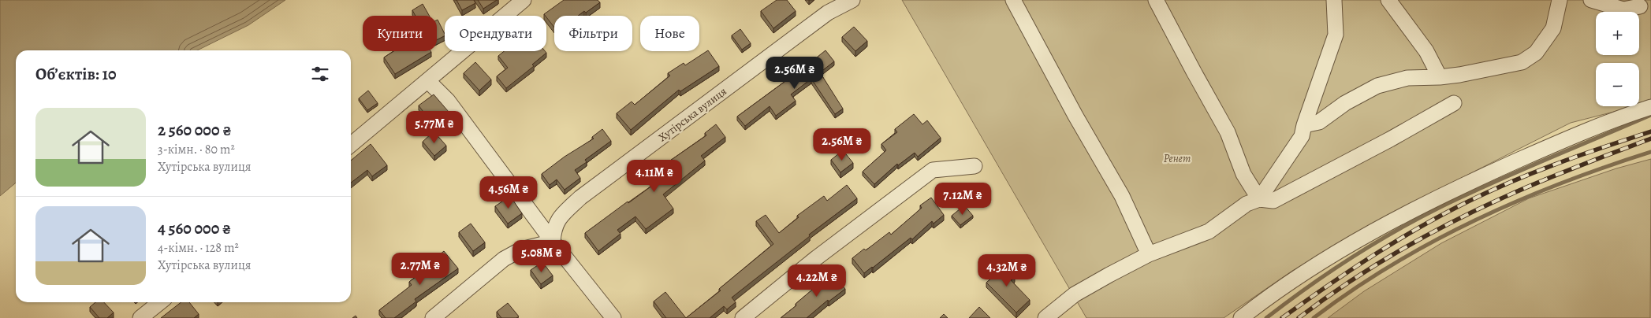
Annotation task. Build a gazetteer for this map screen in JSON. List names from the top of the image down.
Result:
{
  "streets": {
    "street": ["Хутірська вулиця"]
  },
  "parks": ["Ренет"],
  "page": {
    "map_buttons": ["+", "−"],
    "chip": [
      "Купити",
      "Орендувати",
      "Фільтри",
      "Нове"
    ],
    "heading": "Об’єктів: 10",
    "price": [
      "2.56M ₴",
      "5.77M ₴",
      "2.56M ₴",
      "4.11M ₴",
      "4.56M ₴",
      "7.12M ₴",
      "5.08M ₴",
      "2.77M ₴",
      "4.32M ₴",
      "4.22M ₴"
    ],
    "list": [
      {
        "name": "2 560 000 ₴",
        "note": "3-кімн. · 80 m² · Хутірська вулиця"
      },
      {
        "name": "4 560 000 ₴",
        "note": "4-кімн. · 128 m² · Хутірська вулиця"
      }
    ]
  }
}
